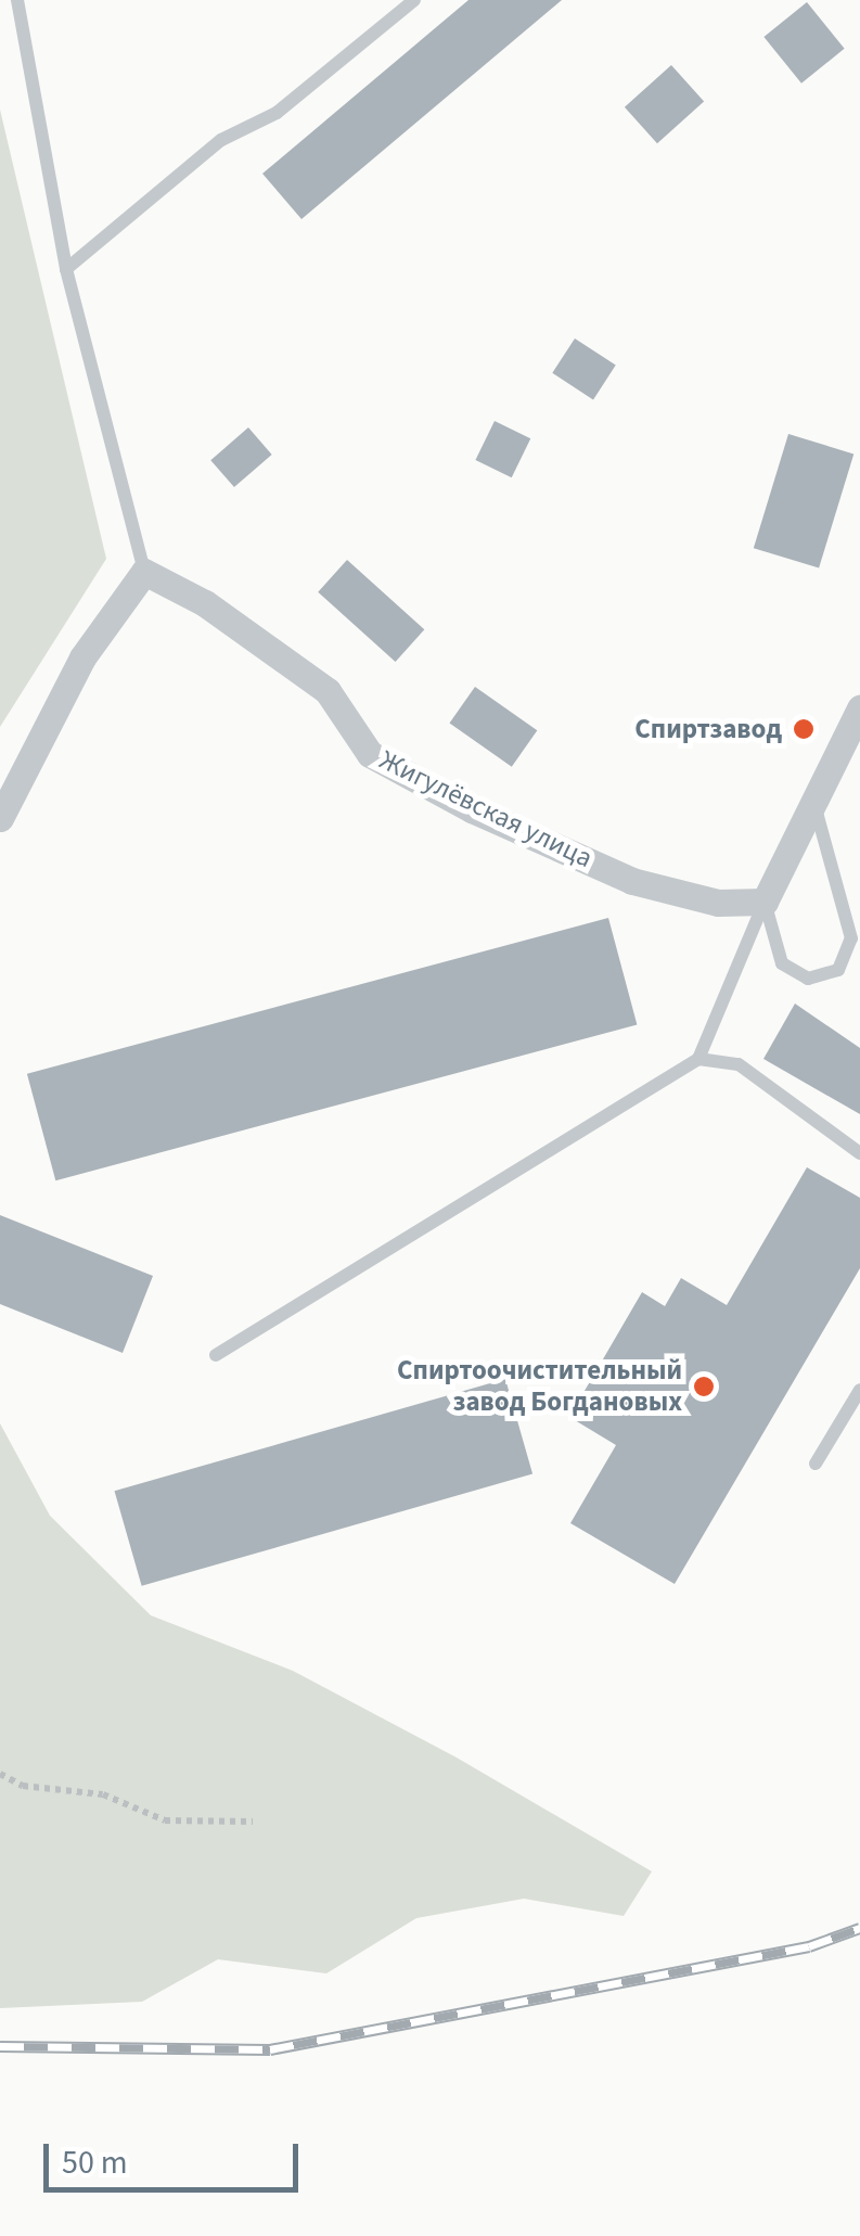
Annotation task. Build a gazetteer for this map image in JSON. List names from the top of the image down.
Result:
{
  "streets": {
    "street": ["Жигулёвская улица"]
  },
  "places": ["Спиртзавод", "Спиртоочистительный завод Богдановых"],
  "scale_bar": "50 m"
}
